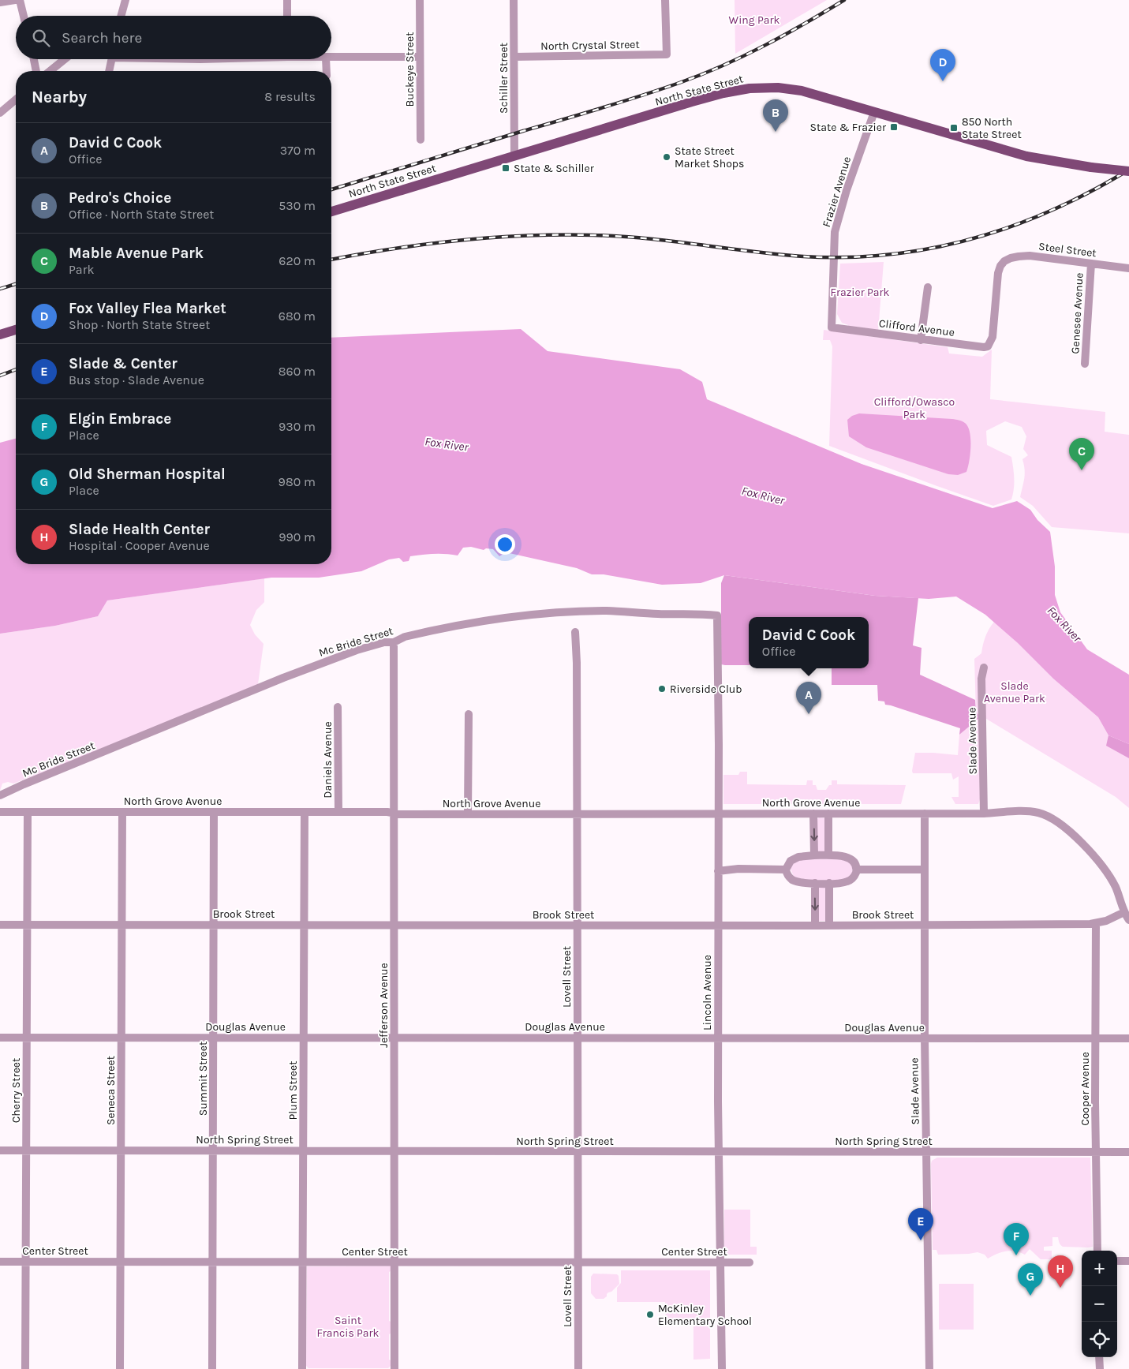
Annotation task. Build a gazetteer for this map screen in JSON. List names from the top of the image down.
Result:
{
  "streets": {
    "main road": ["North State Street"],
    "street": [
      "North Crystal Street",
      "Buckeye Street",
      "Schiller Street",
      "Frazier Avenue",
      "Steel Street",
      "Genesee Avenue",
      "Clifford Avenue",
      "Mc Bride Street",
      "Slade Avenue",
      "Daniels Avenue",
      "North Grove Avenue",
      "Brook Street",
      "Lovell Street",
      "Lincoln Avenue",
      "Jefferson Avenue",
      "Douglas Avenue",
      "Summit Street",
      "Cooper Avenue",
      "Cherry Street",
      "Seneca Street",
      "Plum Street",
      "North Spring Street",
      "Center Street"
    ]
  },
  "crossings": [
    ["North Crystal Street", "Schiller Street"],
    ["Schiller Street", "North State Street"],
    ["North State Street", "Frazier Avenue"],
    ["Frazier Avenue", "Clifford Avenue"],
    ["Steel Street", "Genesee Avenue"],
    ["Steel Street", "Clifford Avenue"],
    ["Mc Bride Street", "Lincoln Avenue"],
    ["Mc Bride Street", "Jefferson Avenue"],
    ["Slade Avenue", "North Grove Avenue"],
    ["Slade Avenue", "Brook Street"],
    ["Slade Avenue", "Douglas Avenue"],
    ["Slade Avenue", "North Spring Street"],
    ["Daniels Avenue", "North Grove Avenue"],
    ["North Grove Avenue", "Brook Street"],
    ["North Grove Avenue", "Lovell Street"],
    ["North Grove Avenue", "Lincoln Avenue"],
    ["North Grove Avenue", "Jefferson Avenue"],
    ["North Grove Avenue", "Summit Street"],
    ["North Grove Avenue", "Cherry Street"],
    ["North Grove Avenue", "Seneca Street"],
    ["North Grove Avenue", "Plum Street"],
    ["Brook Street", "Lovell Street"],
    ["Brook Street", "Lincoln Avenue"],
    ["Brook Street", "Jefferson Avenue"],
    ["Brook Street", "Summit Street"],
    ["Brook Street", "Cooper Avenue"],
    ["Brook Street", "Cherry Street"],
    ["Brook Street", "Seneca Street"],
    ["Brook Street", "Plum Street"],
    ["Lovell Street", "Douglas Avenue"],
    ["Lovell Street", "North Spring Street"],
    ["Lovell Street", "Center Street"],
    ["Lincoln Avenue", "Douglas Avenue"],
    ["Lincoln Avenue", "North Spring Street"],
    ["Lincoln Avenue", "Center Street"],
    ["Jefferson Avenue", "Douglas Avenue"],
    ["Jefferson Avenue", "North Spring Street"],
    ["Jefferson Avenue", "Center Street"],
    ["Douglas Avenue", "Summit Street"],
    ["Douglas Avenue", "Cooper Avenue"],
    ["Douglas Avenue", "Cherry Street"],
    ["Douglas Avenue", "Seneca Street"],
    ["Douglas Avenue", "Plum Street"],
    ["Summit Street", "North Spring Street"],
    ["Summit Street", "Center Street"],
    ["Cooper Avenue", "North Spring Street"],
    ["Cherry Street", "North Spring Street"],
    ["Cherry Street", "Center Street"],
    ["Seneca Street", "North Spring Street"],
    ["Seneca Street", "Center Street"],
    ["Plum Street", "North Spring Street"],
    ["Plum Street", "Center Street"]
  ],
  "water": ["Fox River"],
  "parks": [
    "Wing Park",
    "Frazier Park",
    "Clifford/Owasco Park",
    "Slade Avenue Park",
    "Saint Francis Park"
  ],
  "places": {
    "transit": ["State & Frazier", "850 North State Street", "State & Schiller"],
    "other": ["State Street Market Shops", "Riverside Club", "McKinley Elementary School"]
  },
  "page": {
    "search": "Search here",
    "pins": [
      "D",
      "B",
      "C",
      "A",
      "E",
      "F",
      "H",
      "G"
    ],
    "heading": ["Nearby", "8 results"],
    "list": [
      {
        "mark": "A",
        "name": "David C Cook",
        "note": "Office",
        "value": "370 m"
      },
      {
        "mark": "B",
        "name": "Pedro's Choice",
        "note": "Office · North State Street",
        "value": "530 m"
      },
      {
        "mark": "C",
        "name": "Mable Avenue Park",
        "note": "Park",
        "value": "620 m"
      },
      {
        "mark": "D",
        "name": "Fox Valley Flea Market",
        "note": "Shop · North State Street",
        "value": "680 m"
      },
      {
        "mark": "E",
        "name": "Slade & Center",
        "note": "Bus stop · Slade Avenue",
        "value": "860 m"
      },
      {
        "mark": "F",
        "name": "Elgin Embrace",
        "note": "Place",
        "value": "930 m"
      },
      {
        "mark": "G",
        "name": "Old Sherman Hospital",
        "note": "Place",
        "value": "980 m"
      },
      {
        "mark": "H",
        "name": "Slade Health Center",
        "note": "Hospital · Cooper Avenue",
        "value": "990 m"
      }
    ],
    "popup": ["David C Cook", "Office"],
    "map_buttons": ["+", "−"]
  }
}
